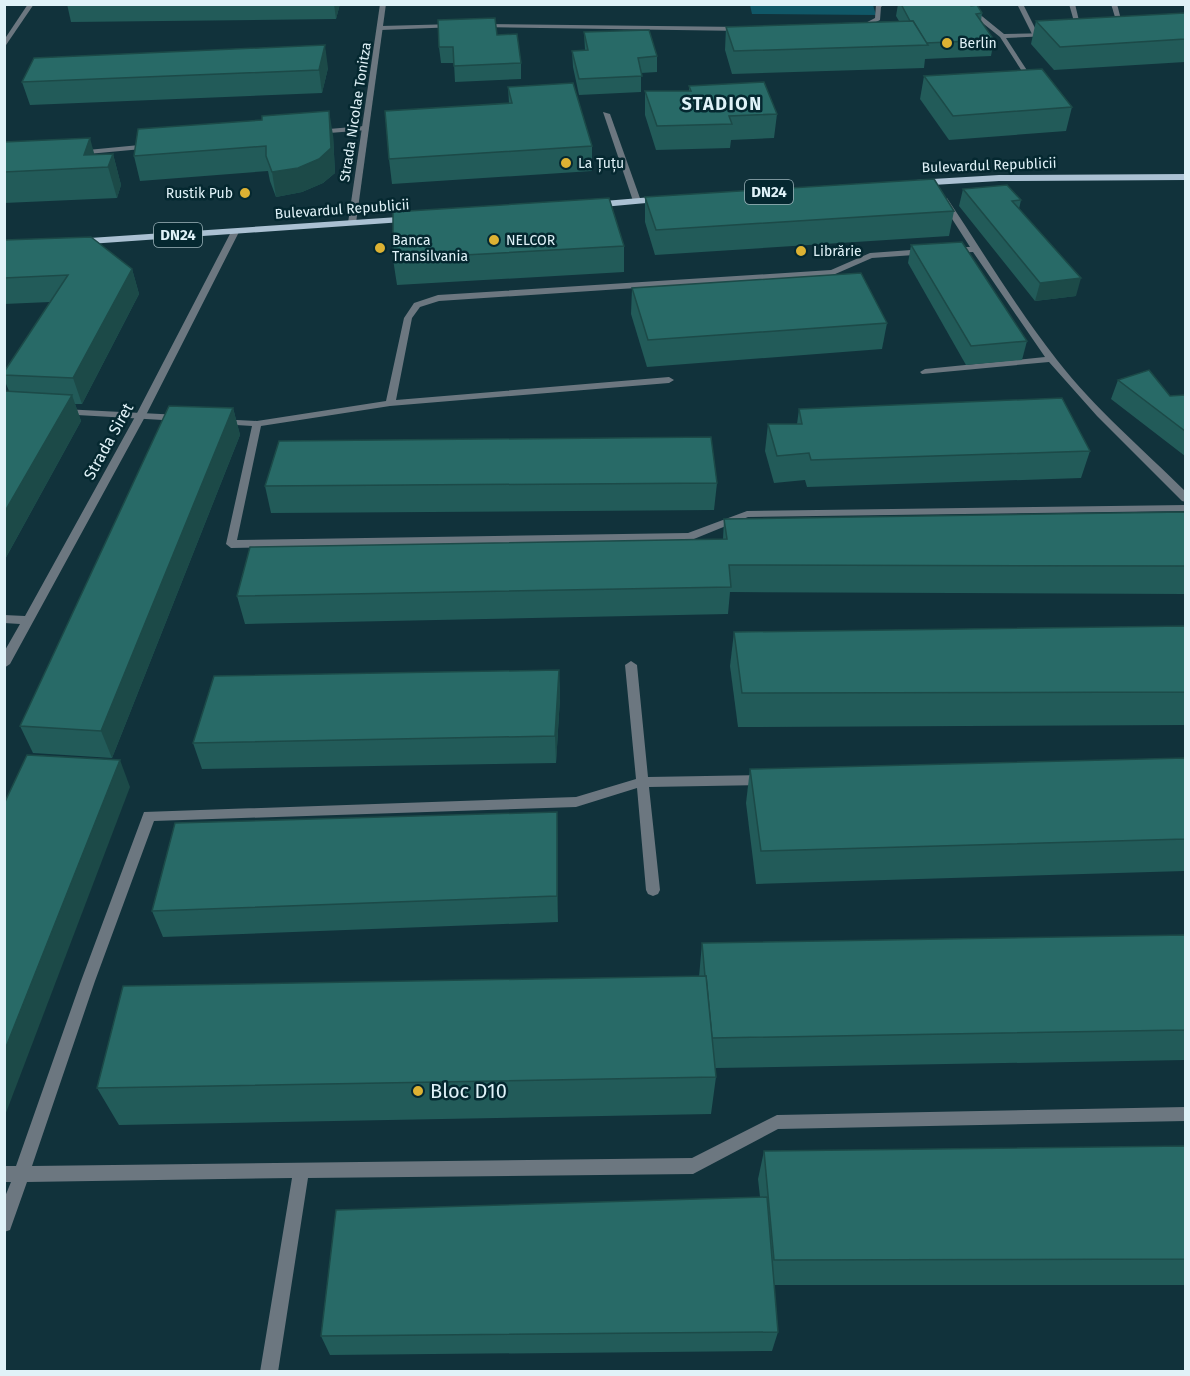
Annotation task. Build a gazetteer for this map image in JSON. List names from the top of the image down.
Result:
{
  "streets": {
    "main road": ["Bulevardul Republicii", "DN24"],
    "street": ["Strada Nicolae Tonitza", "Strada Siret"]
  },
  "crossings": [
    ["Strada Nicolae Tonitza", "Bulevardul Republicii"],
    ["Bulevardul Republicii", "Strada Siret"]
  ],
  "districts": ["STADION"],
  "places": [
    "Berlin",
    "La Țuțu",
    "Rustik Pub",
    "NELCOR",
    "Banca Transilvania",
    "Librărie",
    "Bloc D10"
  ]
}
